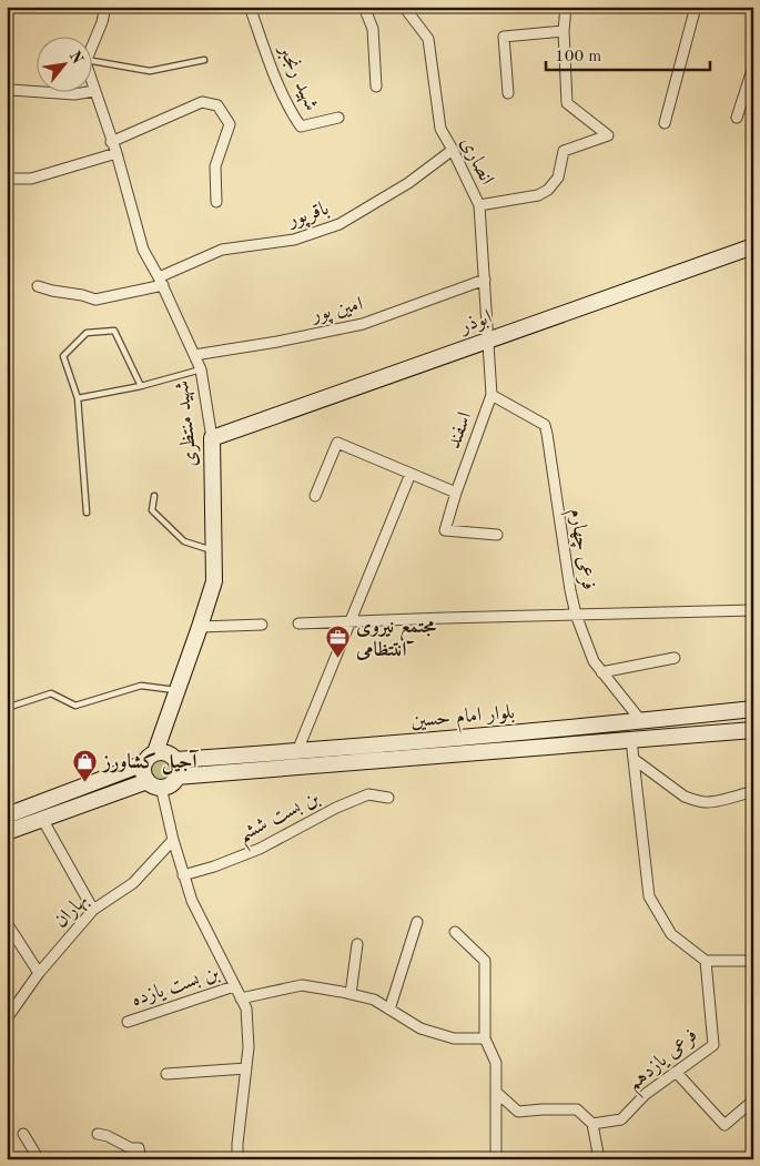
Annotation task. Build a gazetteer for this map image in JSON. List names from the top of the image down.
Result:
{
  "streets": {
    "street": [
      "شهید رنجبر",
      "انصاری",
      "باقرپور",
      "امین پور",
      "ابوذر",
      "شهید منتظری",
      "اسفند",
      "فرعی چهارم",
      "بلوار امام حسین",
      "بن بست ششم",
      "بهاران",
      "بن بست یازده",
      "فرعی یازدهم"
    ]
  },
  "crossings": [
    ["انصاری", "باقرپور"],
    ["انصاری", "امین پور"],
    ["انصاری", "ابوذر"],
    ["انصاری", "اسفند"],
    ["باقرپور", "شهید منتظری"],
    ["امین پور", "شهید منتظری"],
    ["ابوذر", "شهید منتظری"],
    ["ابوذر", "اسفند"],
    ["شهید منتظری", "بلوار امام حسین"],
    ["اسفند", "فرعی چهارم"],
    ["فرعی چهارم", "بلوار امام حسین"]
  ],
  "places": {
    "office": ["مجتمع نیروی انتتظامی"],
    "shop": ["آجیل کشاورز"]
  },
  "scale_bar": "100 m",
  "north": "top right"
}
